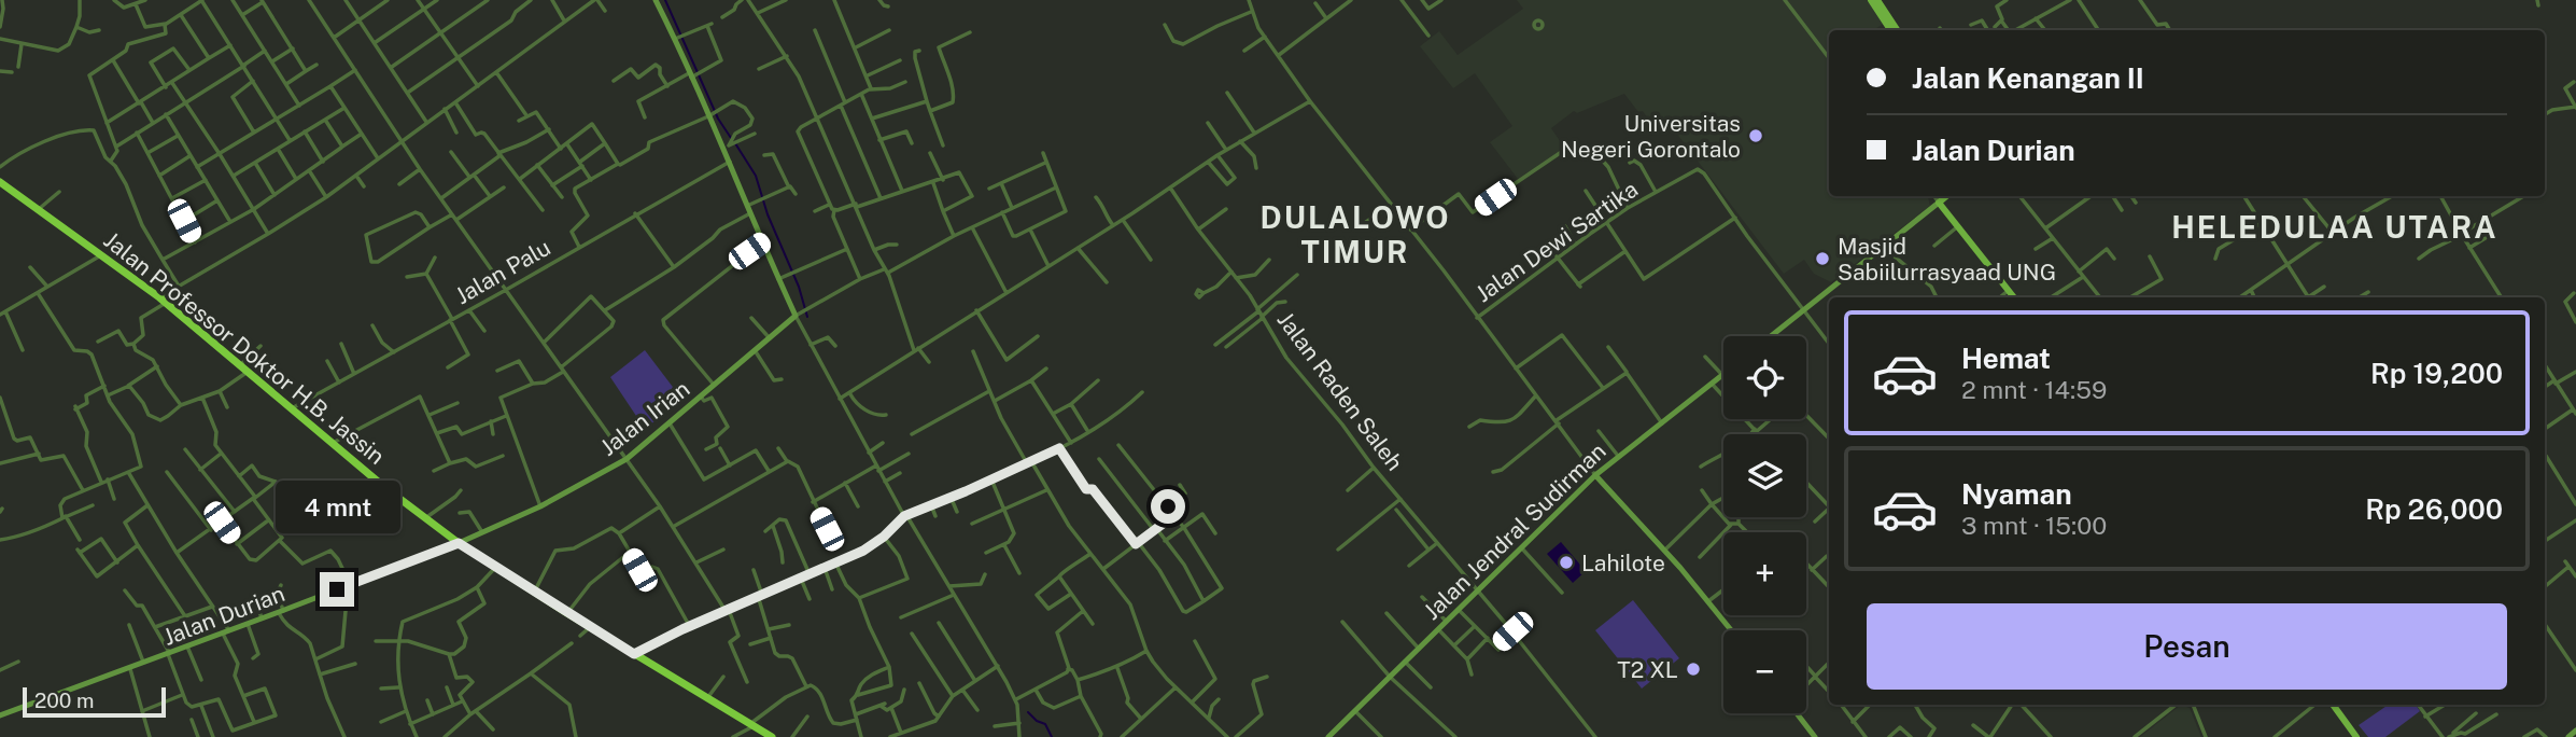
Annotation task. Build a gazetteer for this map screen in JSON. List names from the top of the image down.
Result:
{
  "streets": {
    "highway": ["Jalan Professor Doktor H.B. Jassin"],
    "street": [
      "Jalan Dewi Sartika",
      "Jalan Palu",
      "Jalan Raden Saleh",
      "Jalan Irian",
      "Jalan Jendral Sudirman",
      "Jalan Durian"
    ]
  },
  "crossings": [
    ["Jalan Palu", "Jalan Professor Doktor H.B. Jassin"],
    ["Jalan Professor Doktor H.B. Jassin", "Jalan Irian"],
    ["Jalan Professor Doktor H.B. Jassin", "Jalan Durian"],
    ["Jalan Raden Saleh", "Jalan Jendral Sudirman"],
    ["Jalan Irian", "Jalan Durian"]
  ],
  "districts": ["DULALOWO TIMUR", "HELEDULAA UTARA"],
  "places": [
    "Universitas Negeri Gorontalo",
    "Masjid Sabiilurrasyaad UNG",
    "Lahilote",
    "T2 XL"
  ],
  "scale_bar": "200 m",
  "page": {
    "banner": ["Jalan Kenangan II", "Jalan Durian"],
    "list": [
      {
        "name": "Hemat",
        "note": "2 mnt · 14:59",
        "value": "Rp 19,200"
      },
      {
        "name": "Nyaman",
        "note": "3 mnt · 15:00",
        "value": "Rp 26,000"
      }
    ],
    "map_buttons": ["+", "−"],
    "bubble": "4 mnt",
    "buttons": "Pesan",
    "scale": "200 m"
  }
}
